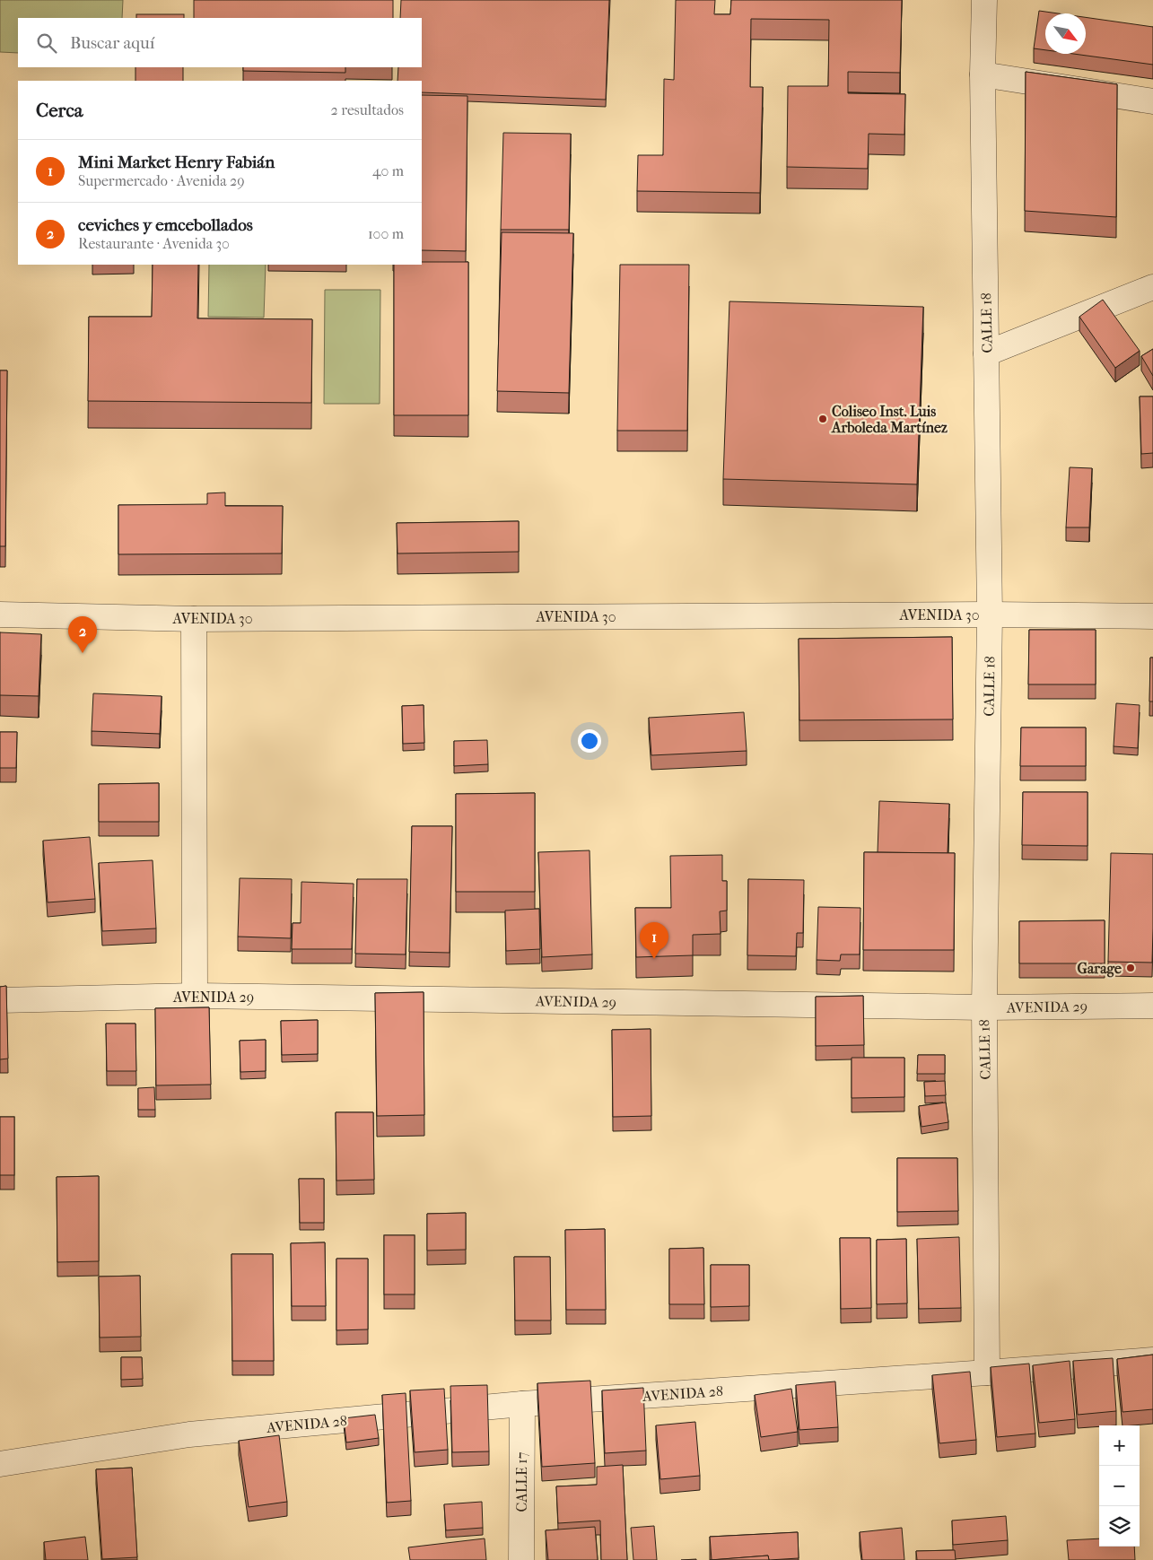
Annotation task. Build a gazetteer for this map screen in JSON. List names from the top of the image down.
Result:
{
  "streets": {
    "street": [
      "CALLE 18",
      "AVENIDA 30",
      "AVENIDA 29",
      "AVENIDA 28",
      "CALLE 17"
    ]
  },
  "crossings": [
    ["CALLE 18", "AVENIDA 30"],
    ["CALLE 18", "AVENIDA 29"],
    ["CALLE 18", "AVENIDA 28"],
    ["AVENIDA 28", "CALLE 17"]
  ],
  "places": ["Coliseo Inst. Luis Arboleda Martínez", "Garage"],
  "north": "bottom right",
  "page": {
    "search": "Buscar aquí",
    "heading": ["Cerca", "2 resultados"],
    "list": [
      {
        "mark": "1",
        "name": "Mini Market Henry Fabián",
        "note": "Supermercado · Avenida 29",
        "value": "40 m"
      },
      {
        "mark": "2",
        "name": "ceviches y emcebollados",
        "note": "Restaurante · Avenida 30",
        "value": "100 m"
      }
    ],
    "pins": ["2", "1"],
    "map_buttons": ["+", "−"]
  }
}
